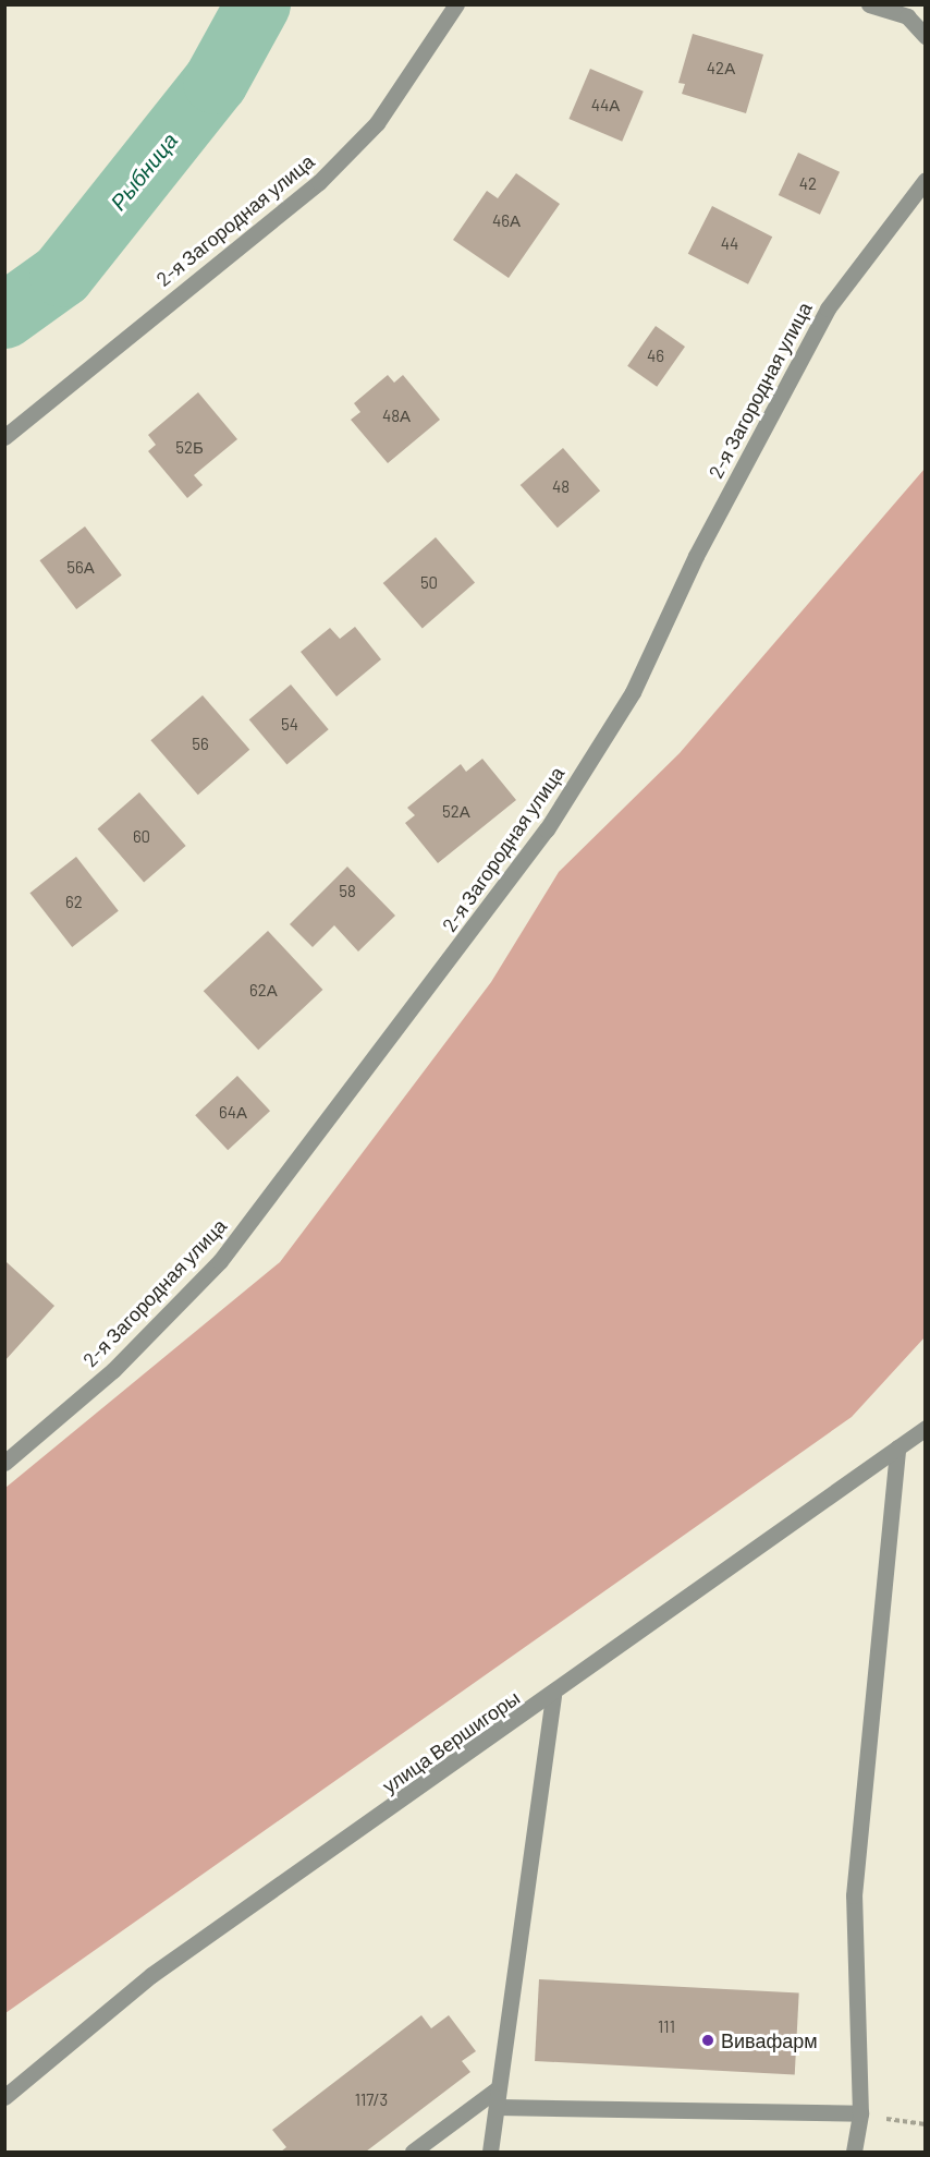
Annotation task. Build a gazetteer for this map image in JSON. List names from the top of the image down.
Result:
{
  "streets": {
    "street": ["2-я Загородная улица", "улица Вершигоры"]
  },
  "water": ["Рыбница"],
  "places": ["Вивафарм"],
  "house_numbers": [
    "42А",
    "44А",
    "42",
    "46А",
    "44",
    "46",
    "48А",
    "52Б",
    "48",
    "56А",
    "50",
    "54",
    "56",
    "52А",
    "60",
    "58",
    "62",
    "62А",
    "64А",
    "111",
    "117/3"
  ]
}
